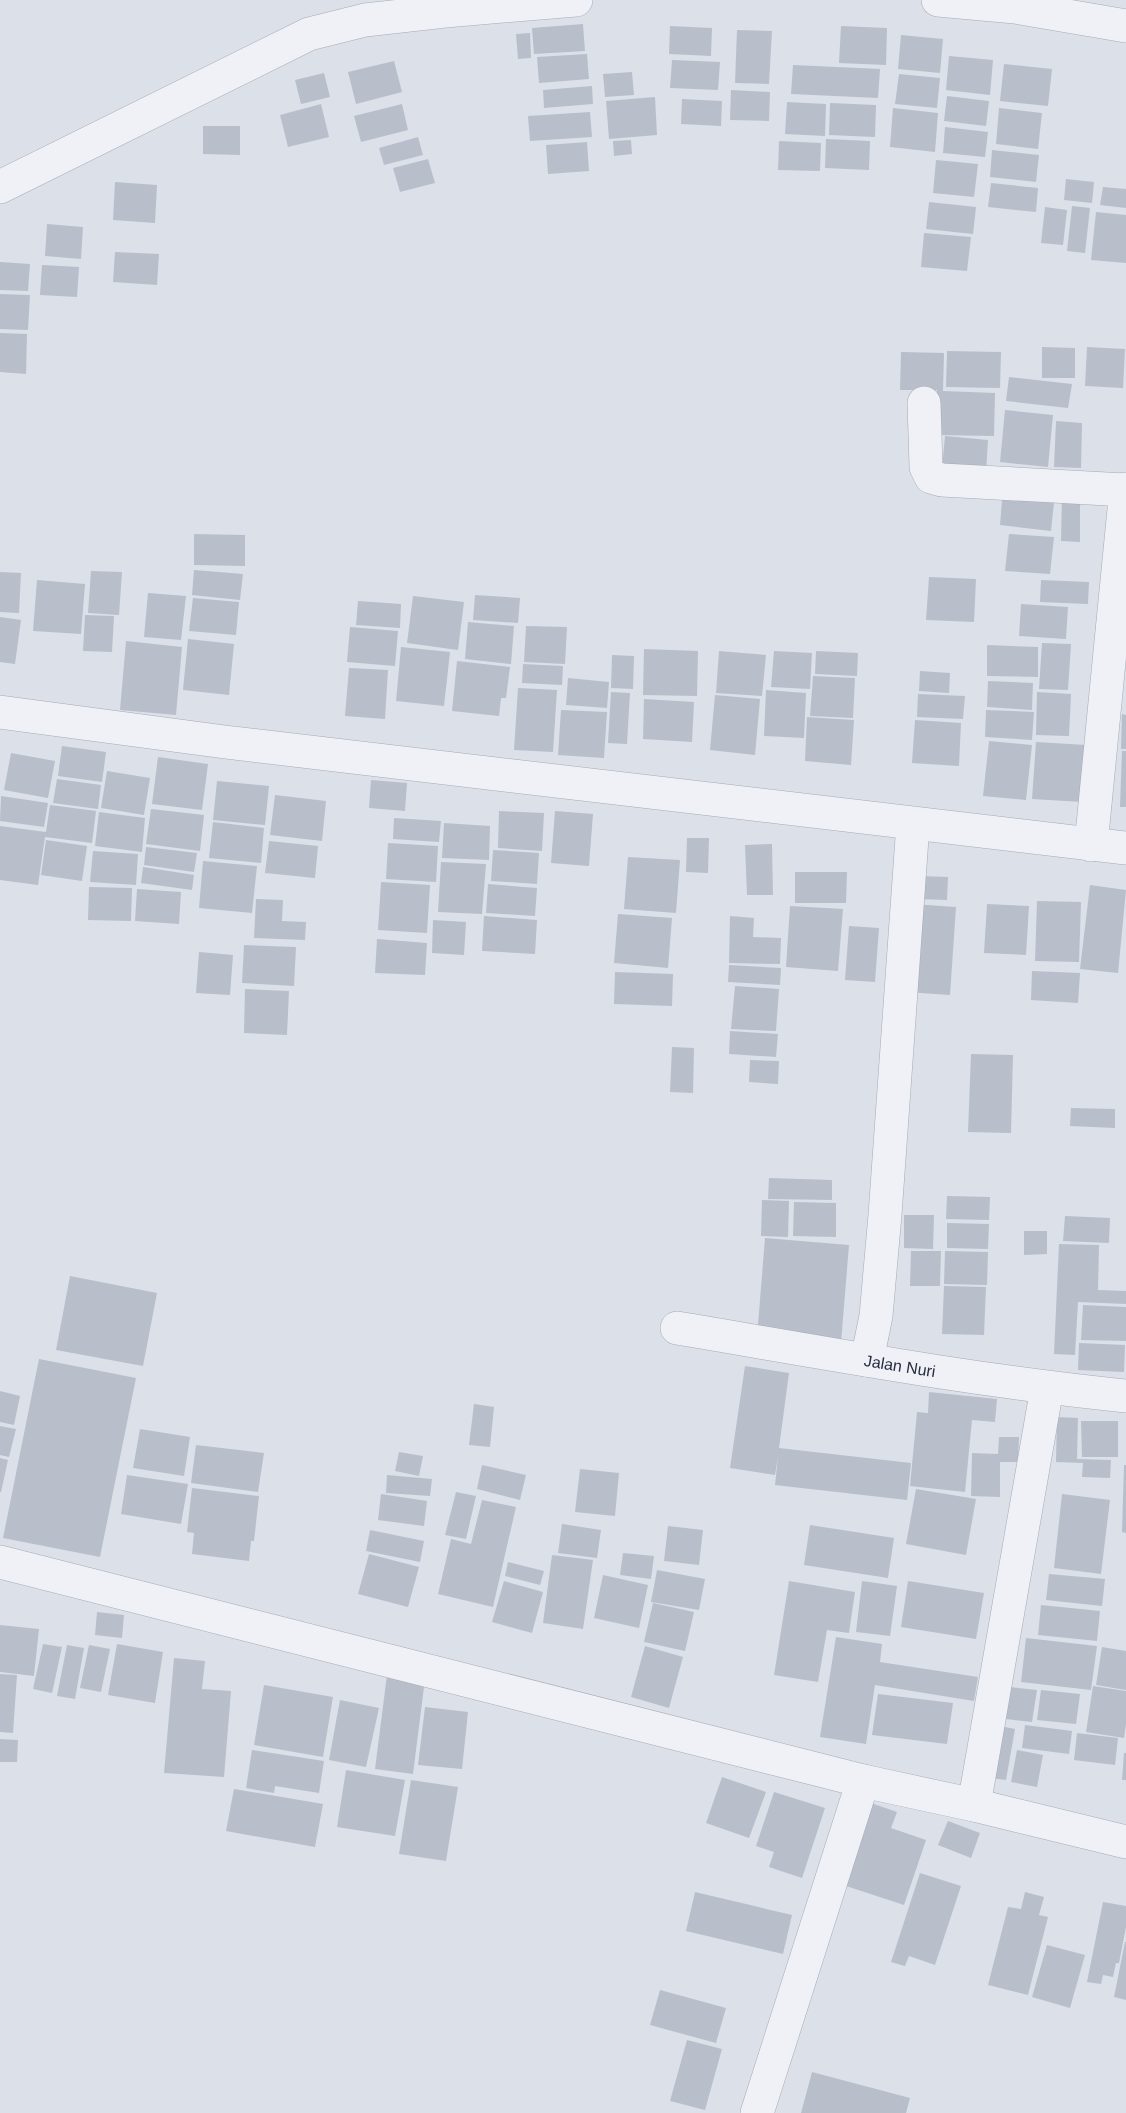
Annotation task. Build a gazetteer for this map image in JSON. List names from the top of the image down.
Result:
{
  "streets": {
    "street": ["Jalan Nuri"]
  }
}
